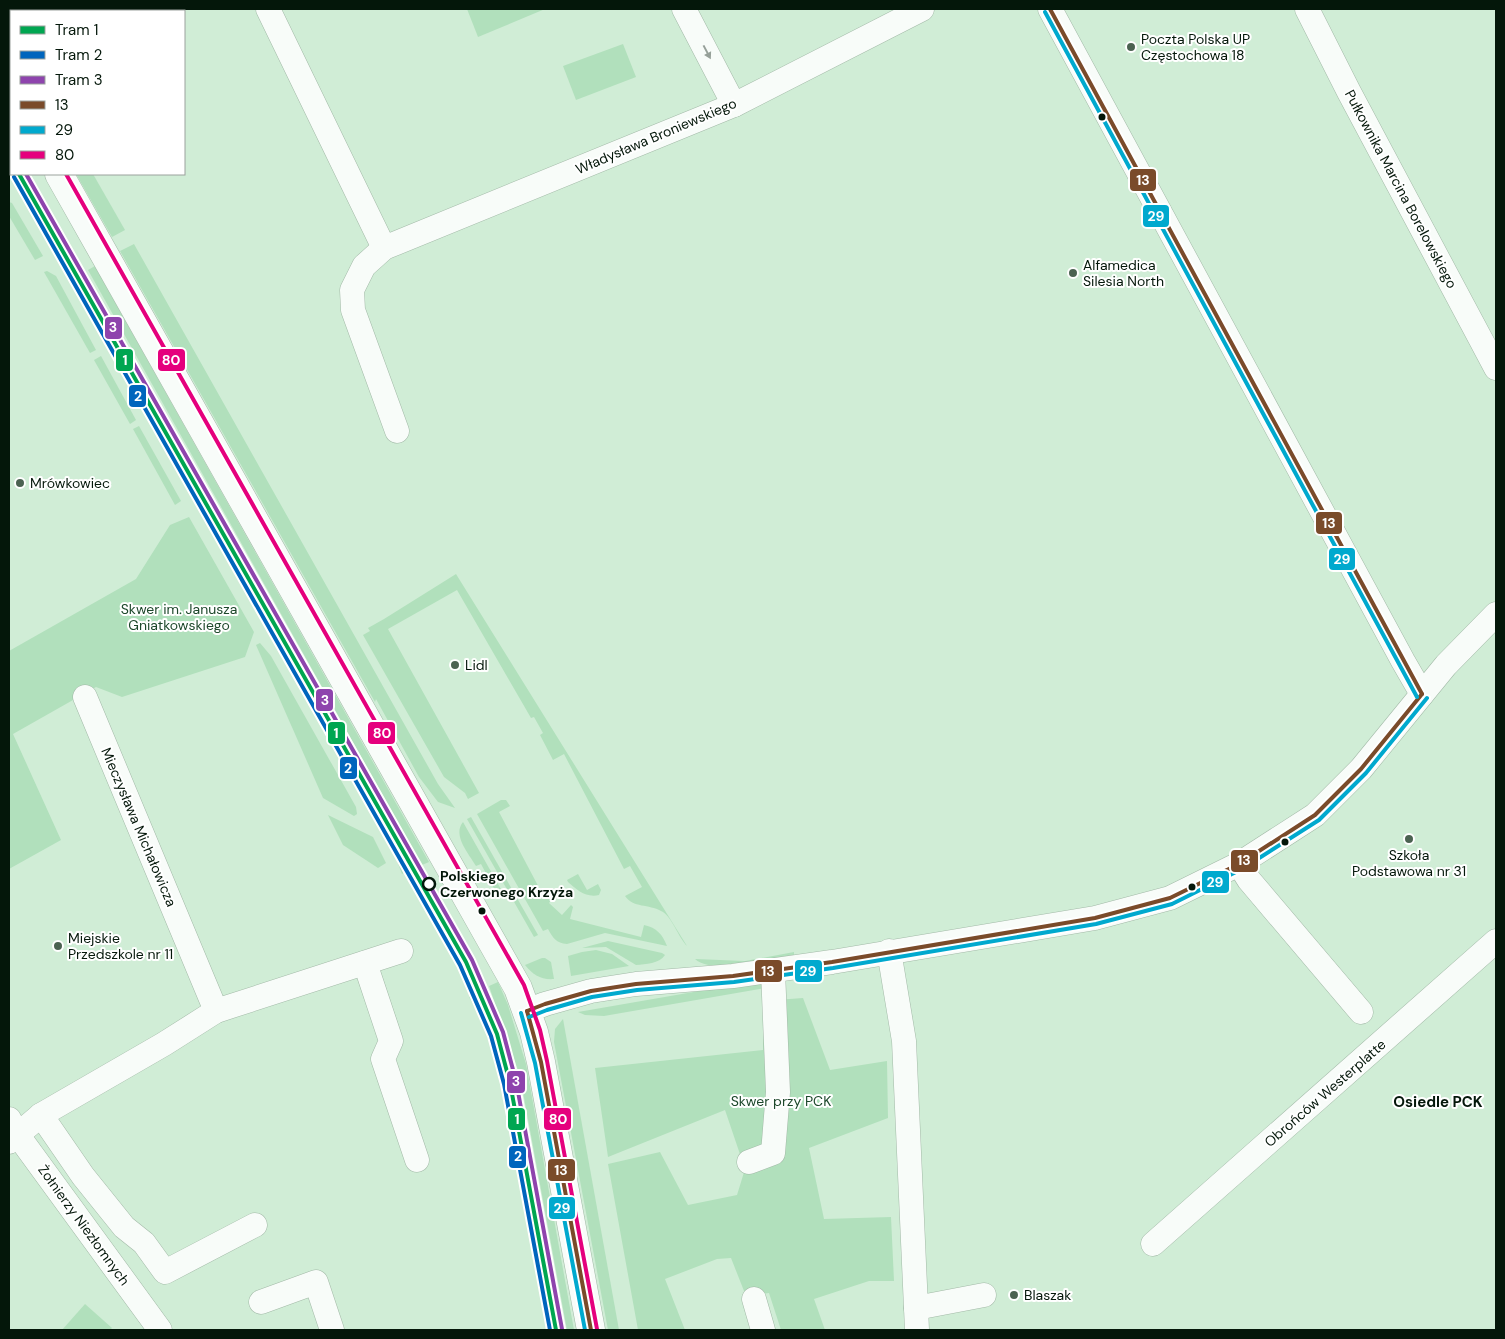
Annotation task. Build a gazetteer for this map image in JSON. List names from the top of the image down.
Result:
{
  "streets": {
    "street": [
      "Władysława Broniewskiego",
      "Pułkownika Marcina Borelowskiego",
      "Mieczysława Michałowicza",
      "Obrońców Westerplatte",
      "Żołnierzy Niezłomnych"
    ]
  },
  "districts": ["Osiedle PCK"],
  "parks": ["Skwer im. Janusza Gniatkowskiego", "Skwer przy PCK"],
  "places": [
    "Poczta Polska UP Częstochowa 18",
    "Alfamedica Silesia North",
    "Mrówkowiec",
    "Lidl",
    "Szkoła Podstawowa nr 31",
    "Polskiego Czerwonego Krzyża",
    "Miejskie Przedszkole nr 11",
    "Blaszak"
  ],
  "lines": [
    "transit line 13",
    "transit line 29",
    "tram line 1",
    "tram line 3",
    "transit line 80",
    "tram line 2"
  ],
  "legend": [
    "Tram 1",
    "Tram 2",
    "Tram 3",
    "13",
    "29",
    "80"
  ]
}
